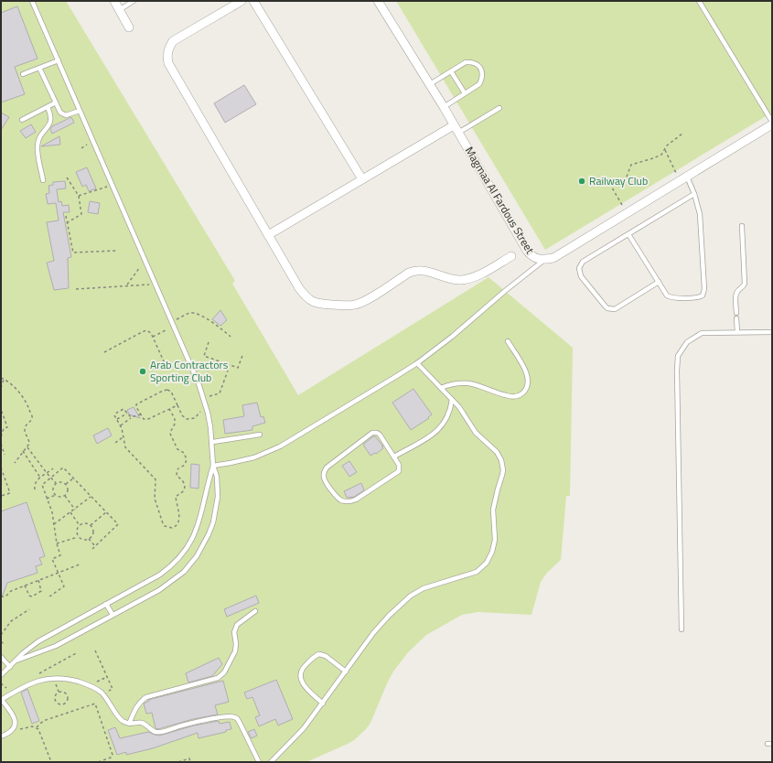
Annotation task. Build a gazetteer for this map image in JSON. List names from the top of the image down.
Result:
{
  "streets": {
    "street": ["Magmaa Al Fardous Street"]
  },
  "places": ["Railway Club", "Arab Contractors Sporting Club"]
}
